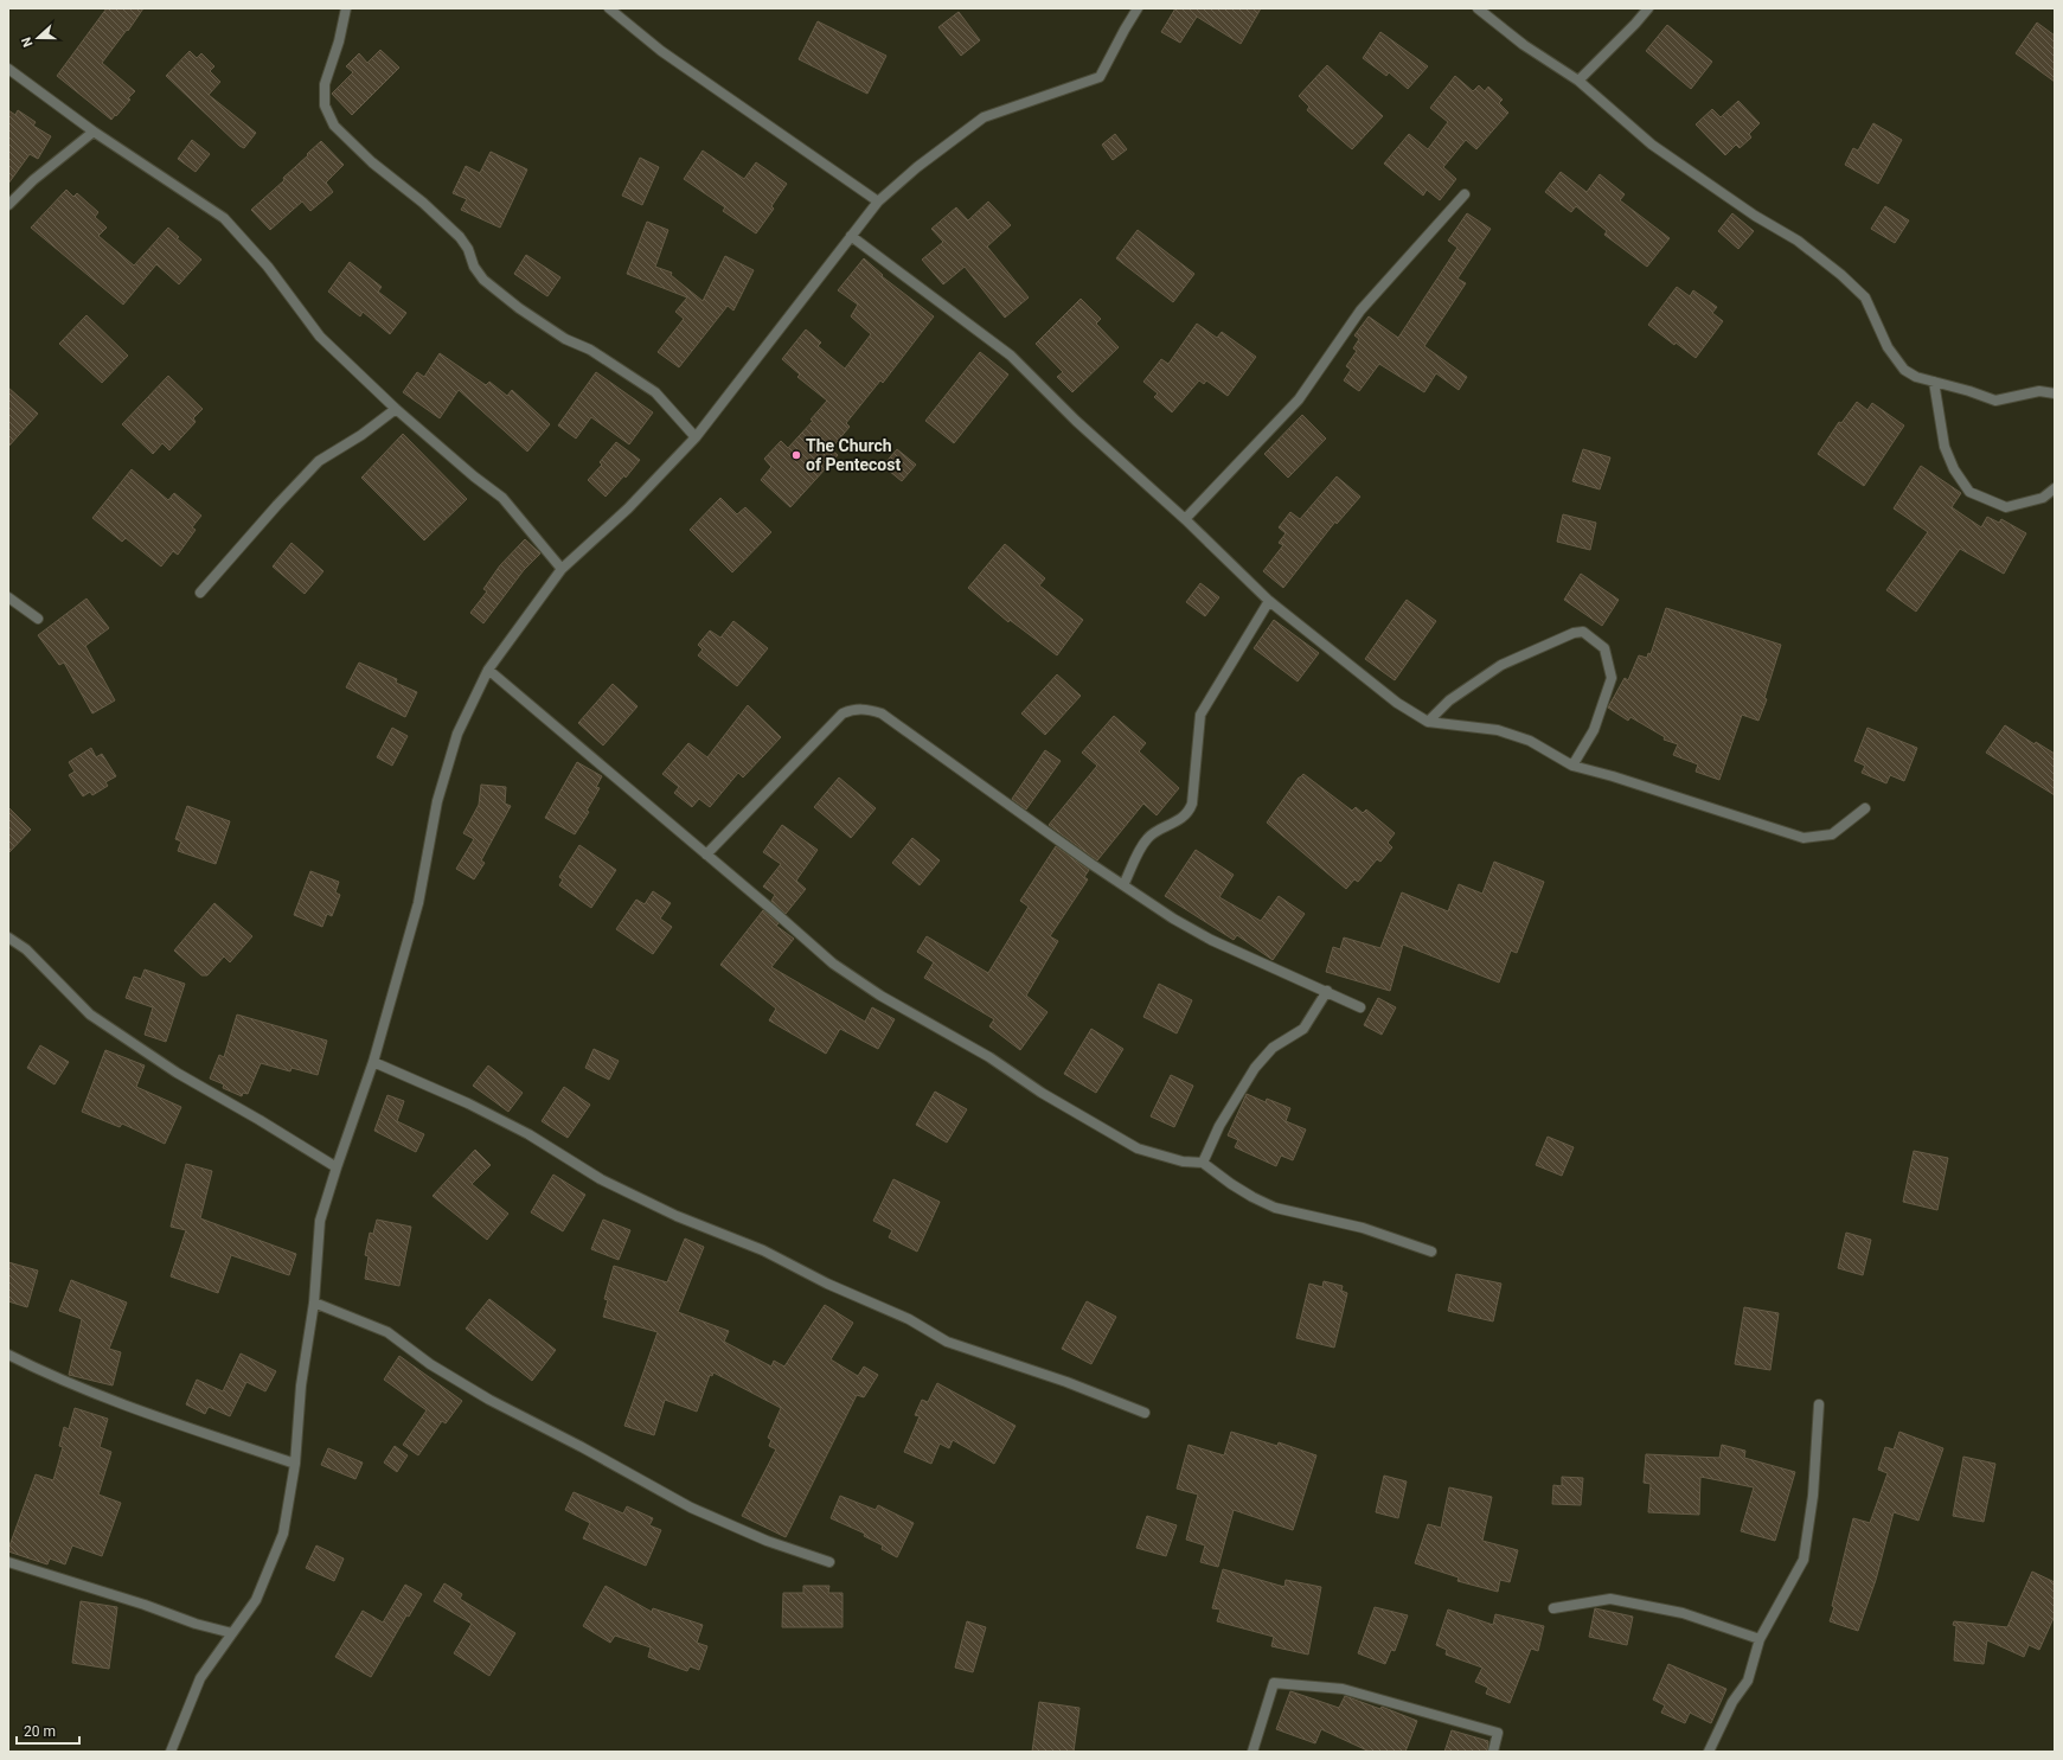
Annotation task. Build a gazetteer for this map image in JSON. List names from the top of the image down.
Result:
{
  "places": ["The Church of Pentecost"],
  "scale_bar": "20 m",
  "north": "left"
}
